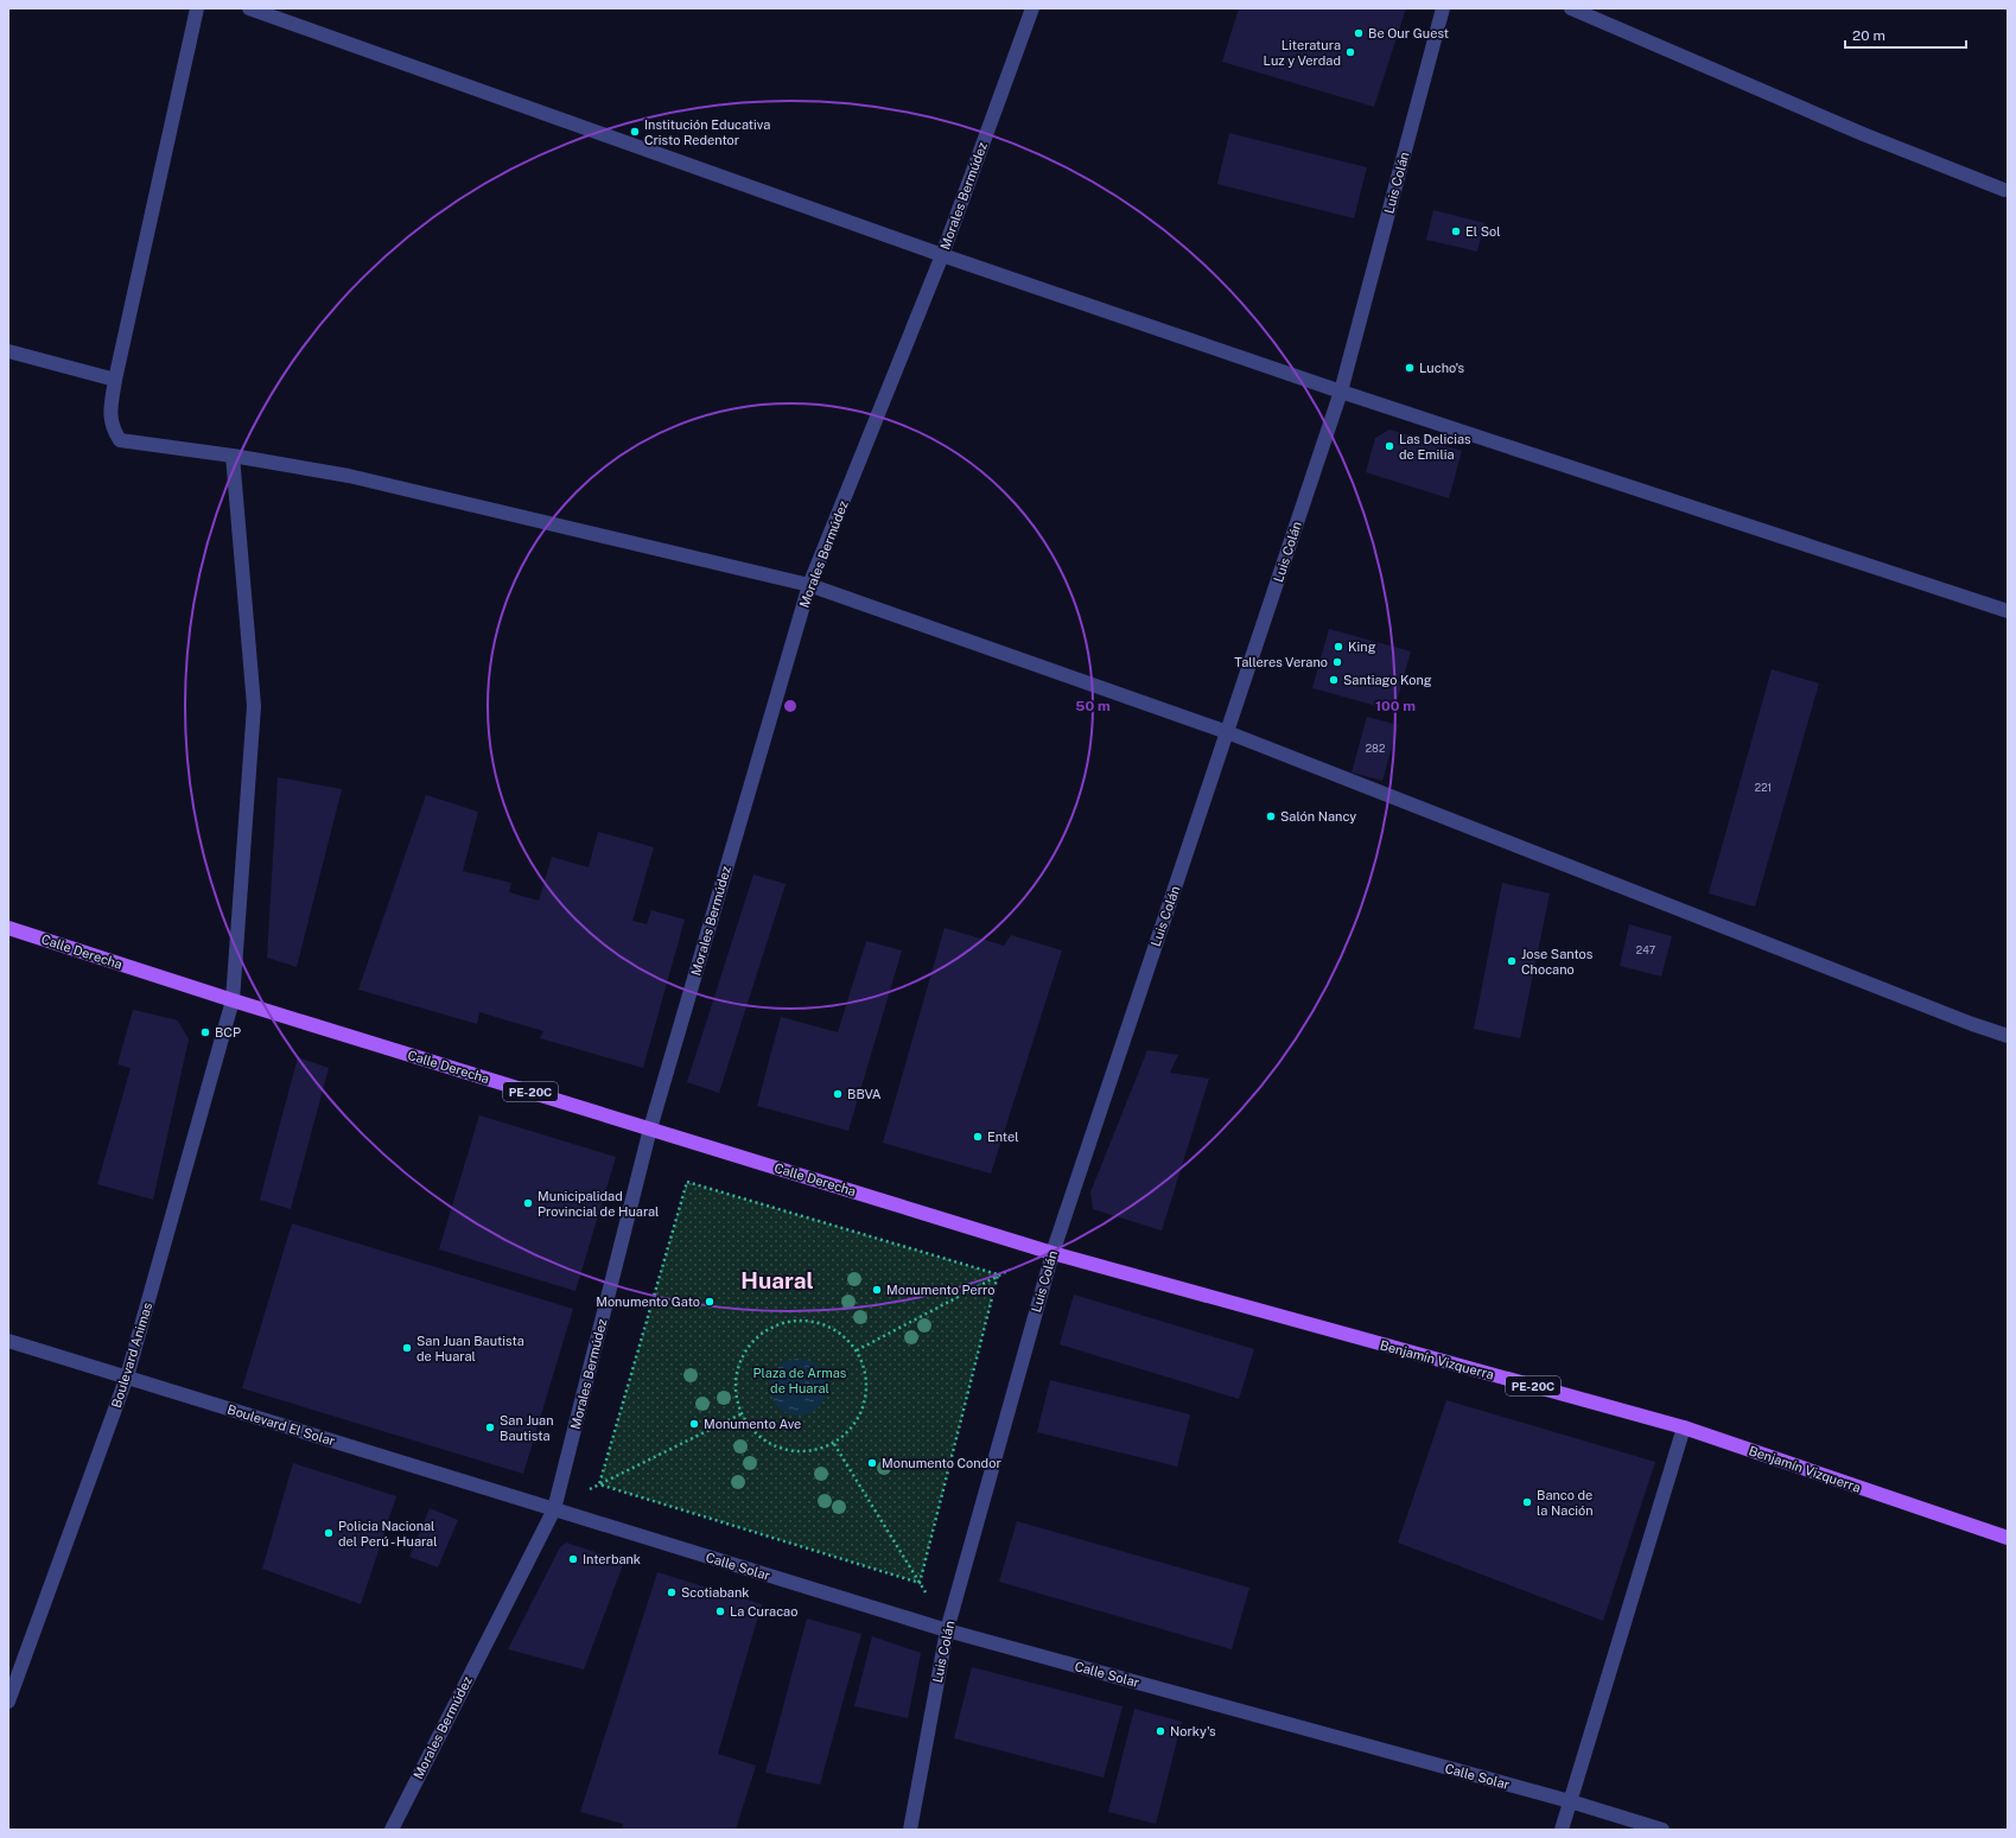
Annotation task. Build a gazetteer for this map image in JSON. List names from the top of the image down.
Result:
{
  "streets": {
    "main road": ["Calle Derecha", "PE-20C", "Benjamín Vizquerra"],
    "street": [
      "Luis Colán",
      "Morales Bermúdez",
      "Boulevard Animas",
      "Boulevard El Solar",
      "Calle Solar"
    ]
  },
  "crossings": [
    ["Luis Colán", "Calle Derecha"],
    ["Luis Colán", "Benjamín Vizquerra"],
    ["Luis Colán", "Calle Solar"],
    ["Morales Bermúdez", "Calle Derecha"],
    ["Morales Bermúdez", "Boulevard El Solar"],
    ["Morales Bermúdez", "Calle Solar"],
    ["Calle Derecha", "Boulevard Animas"],
    ["Calle Derecha", "Benjamín Vizquerra"],
    ["Boulevard Animas", "Boulevard El Solar"],
    ["Boulevard El Solar", "Calle Solar"]
  ],
  "districts": ["Huaral"],
  "parks": ["Plaza de Armas de Huaral"],
  "places": [
    "Be Our Guest",
    "Literatura Luz y Verdad",
    "Institución Educativa Cristo Redentor",
    "El Sol",
    "Lucho's",
    "Las Delicias de Emilia",
    "King",
    "Talleres Verano",
    "Santiago Kong",
    "Salón Nancy",
    "Jose Santos Chocano",
    "BCP",
    "BBVA",
    "Entel",
    "Municipalidad Provincial de Huaral",
    "Monumento Perro",
    "Monumento Gato",
    "San Juan Bautista de Huaral",
    "Monumento Ave",
    "San Juan Bautista",
    "Monumento Condor",
    "Banco de la Nación",
    "Policia Nacional del Perú - Huaral",
    "Interbank",
    "Scotiabank",
    "La Curacao",
    "Norky's"
  ],
  "house_numbers": ["282", "221", "247"],
  "scale_bar": "20 m",
  "rings": ["50 m", "100 m"]
}
